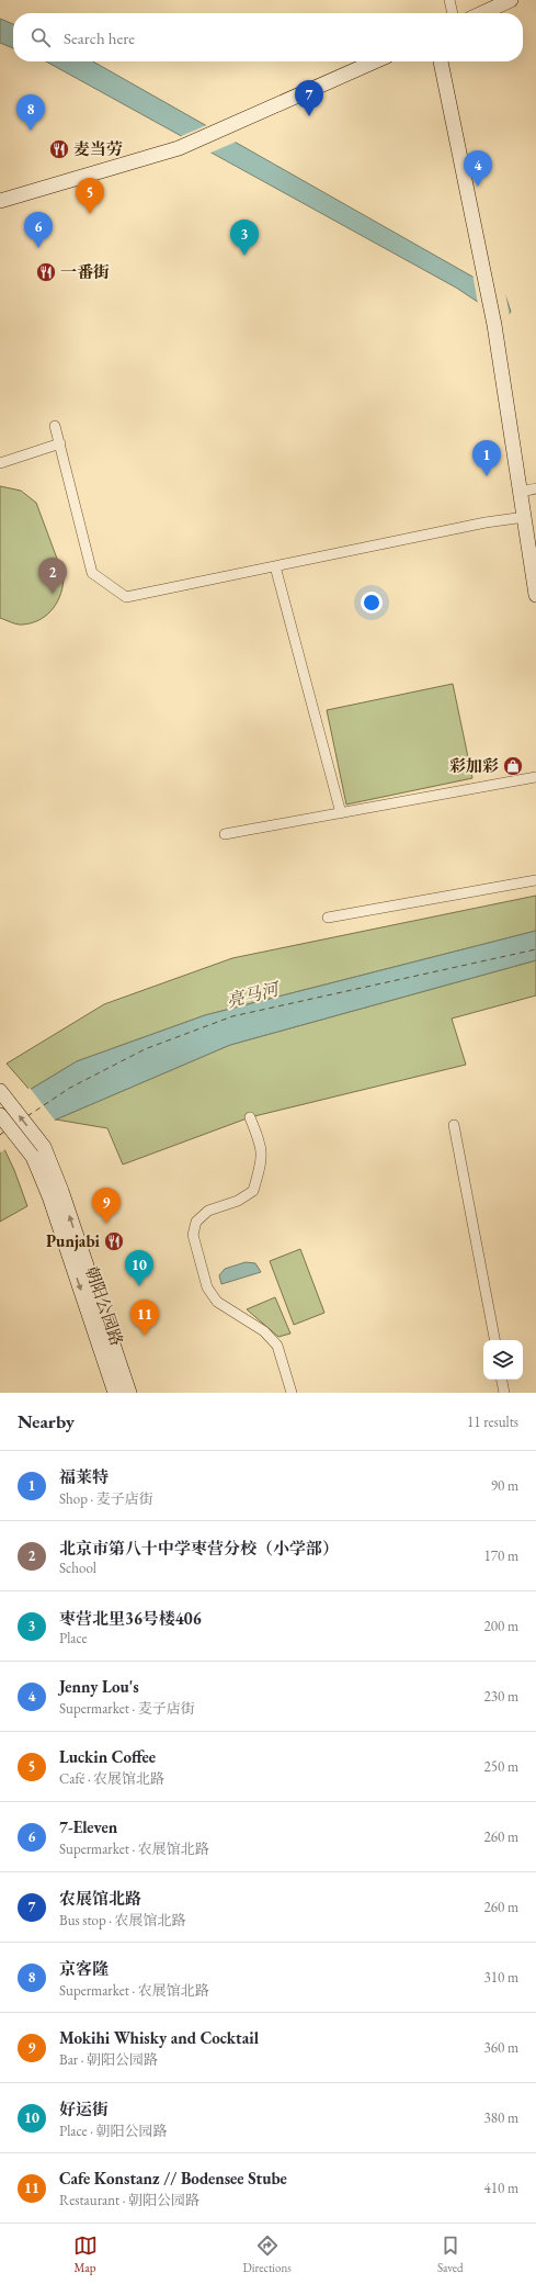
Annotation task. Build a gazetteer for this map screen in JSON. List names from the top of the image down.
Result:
{
  "streets": {
    "street": ["朝阳公园路"]
  },
  "water": ["亮马河"],
  "places": {
    "restaurant": ["麦当劳", "一番街", "Punjabi"],
    "shop": ["彩加彩"]
  },
  "page": {
    "search": "Search here",
    "pins": [
      "7",
      "8",
      "4",
      "5",
      "6",
      "3",
      "1",
      "2",
      "9",
      "10",
      "11"
    ],
    "heading": ["Nearby", "11 results"],
    "list": [
      {
        "mark": "1",
        "name": "福莱特",
        "note": "Shop · 麦子店街",
        "value": "90 m"
      },
      {
        "mark": "2",
        "name": "北京市第八十中学枣营分校（小学部）",
        "note": "School",
        "value": "170 m"
      },
      {
        "mark": "3",
        "name": "枣营北里36号楼406",
        "note": "Place",
        "value": "200 m"
      },
      {
        "mark": "4",
        "name": "Jenny Lou's",
        "note": "Supermarket · 麦子店街",
        "value": "230 m"
      },
      {
        "mark": "5",
        "name": "Luckin Coffee",
        "note": "Café · 农展馆北路",
        "value": "250 m"
      },
      {
        "mark": "6",
        "name": "7-Eleven",
        "note": "Supermarket · 农展馆北路",
        "value": "260 m"
      },
      {
        "mark": "7",
        "name": "农展馆北路",
        "note": "Bus stop · 农展馆北路",
        "value": "260 m"
      },
      {
        "mark": "8",
        "name": "京客隆",
        "note": "Supermarket · 农展馆北路",
        "value": "310 m"
      },
      {
        "mark": "9",
        "name": "Mokihi Whisky and Cocktail",
        "note": "Bar · 朝阳公园路",
        "value": "360 m"
      },
      {
        "mark": "10",
        "name": "好运街",
        "note": "Place · 朝阳公园路",
        "value": "380 m"
      },
      {
        "mark": "11",
        "name": "Cafe Konstanz // Bodensee Stube",
        "note": "Restaurant · 朝阳公园路",
        "value": "410 m"
      }
    ],
    "nav": ["Map", "Directions", "Saved"]
  }
}
